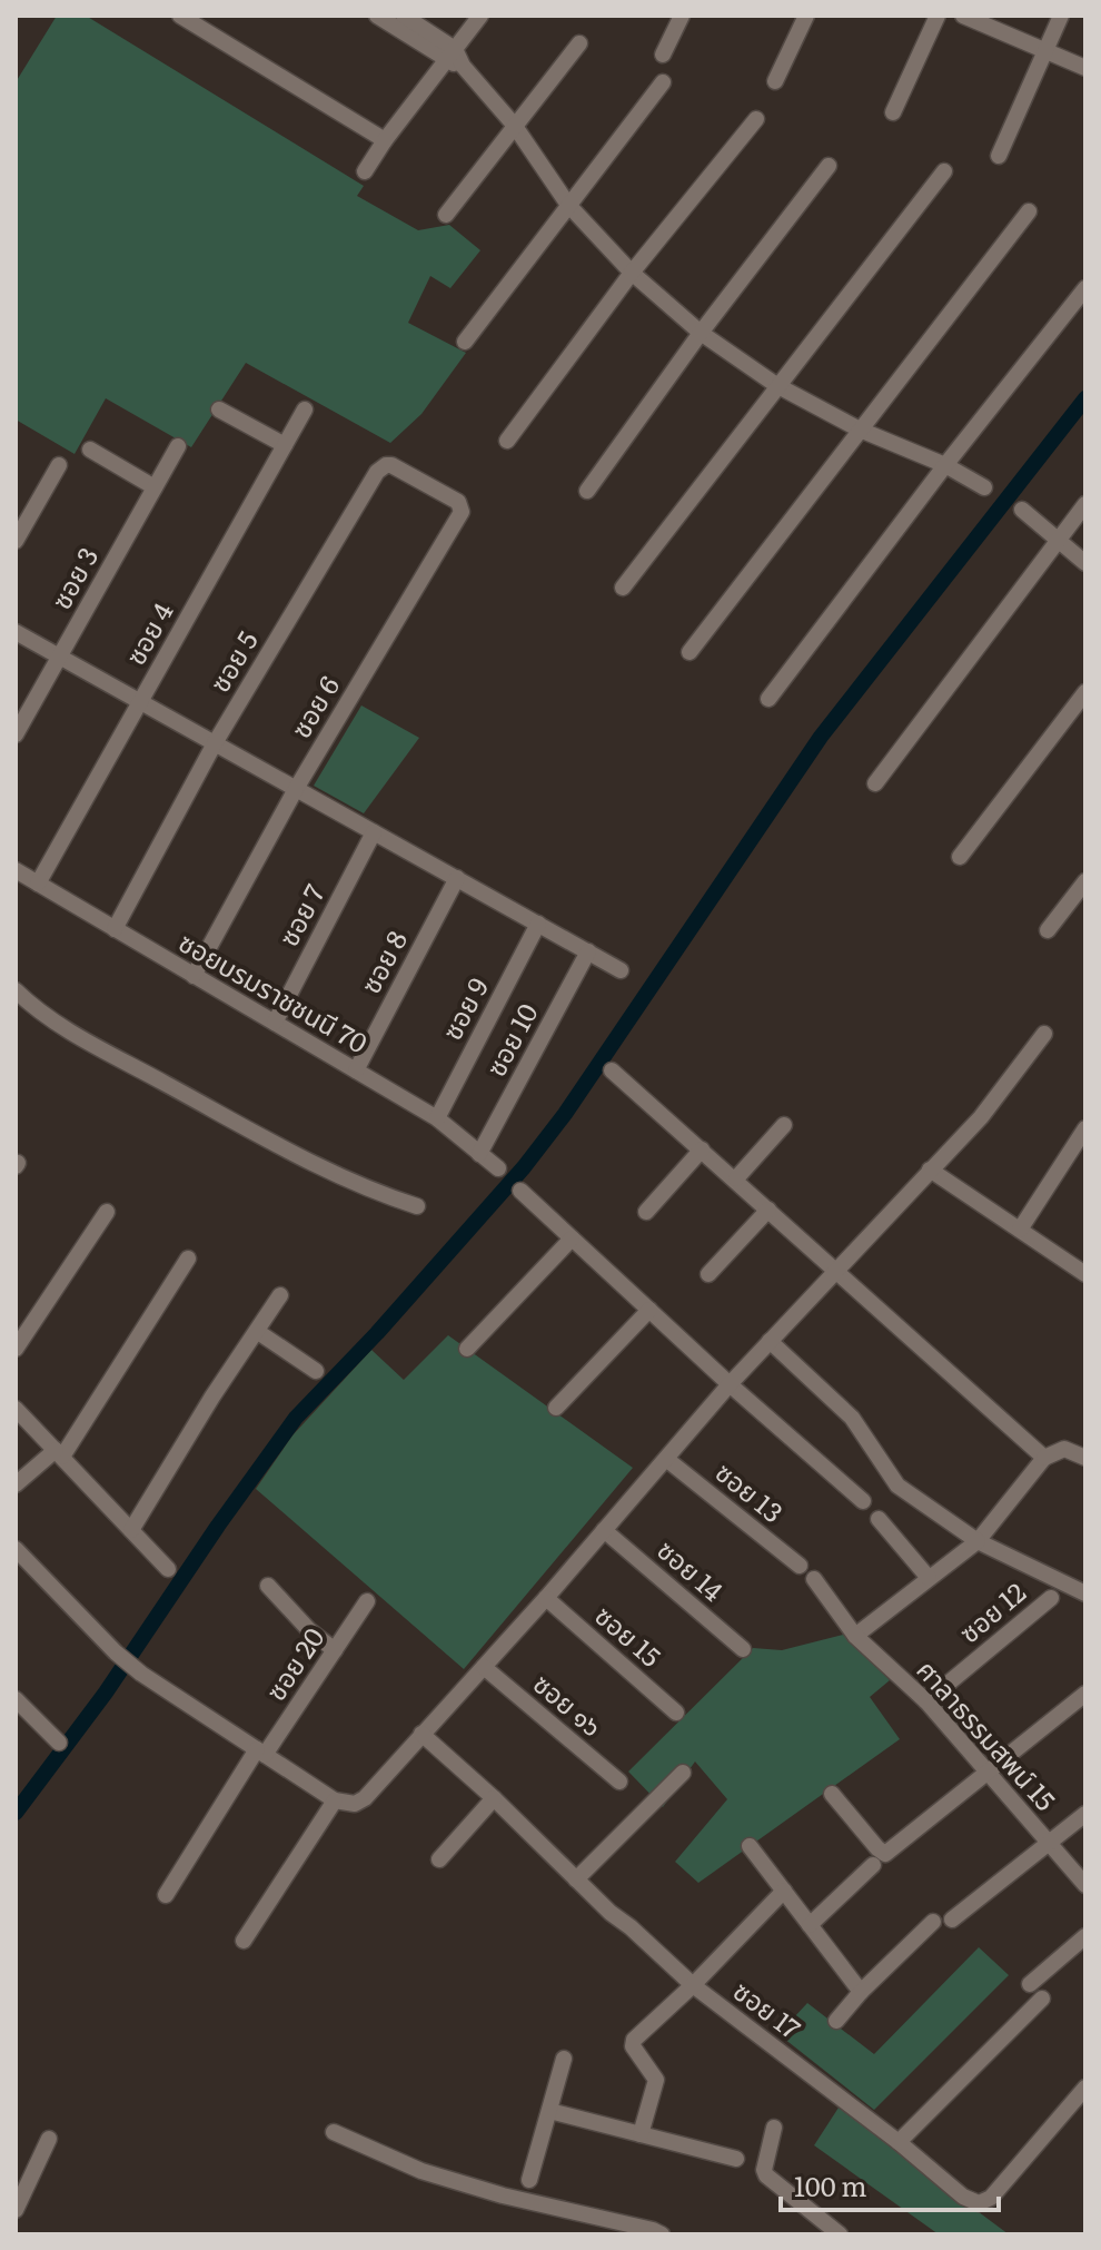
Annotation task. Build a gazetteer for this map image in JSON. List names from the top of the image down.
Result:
{
  "streets": {
    "street": [
      "ซอย 3",
      "ซอย 4",
      "ซอย 5",
      "ซอย 6",
      "ซอย 7",
      "ซอย 8",
      "ซอยบรมราชชนนี 70",
      "ซอย 9",
      "ซอย 10",
      "ซอย 13",
      "ซอย 14",
      "ซอย 12",
      "ซอย 15",
      "ซอย 20",
      "ซอย ๑๖",
      "ศาลาธรรมสพน์ 15",
      "ซอย 17"
    ]
  },
  "crossings": [
    ["ซอย 4", "ซอยบรมราชชนนี 70"],
    ["ซอย 5", "ซอย 6"],
    ["ซอย 5", "ซอยบรมราชชนนี 70"],
    ["ซอย 6", "ซอยบรมราชชนนี 70"],
    ["ซอย 7", "ซอยบรมราชชนนี 70"],
    ["ซอย 8", "ซอยบรมราชชนนี 70"],
    ["ซอยบรมราชชนนี 70", "ซอย 9"],
    ["ซอยบรมราชชนนี 70", "ซอย 10"],
    ["ซอย 12", "ศาลาธรรมสพน์ 15"]
  ],
  "scale_bar": "100 m"
}
